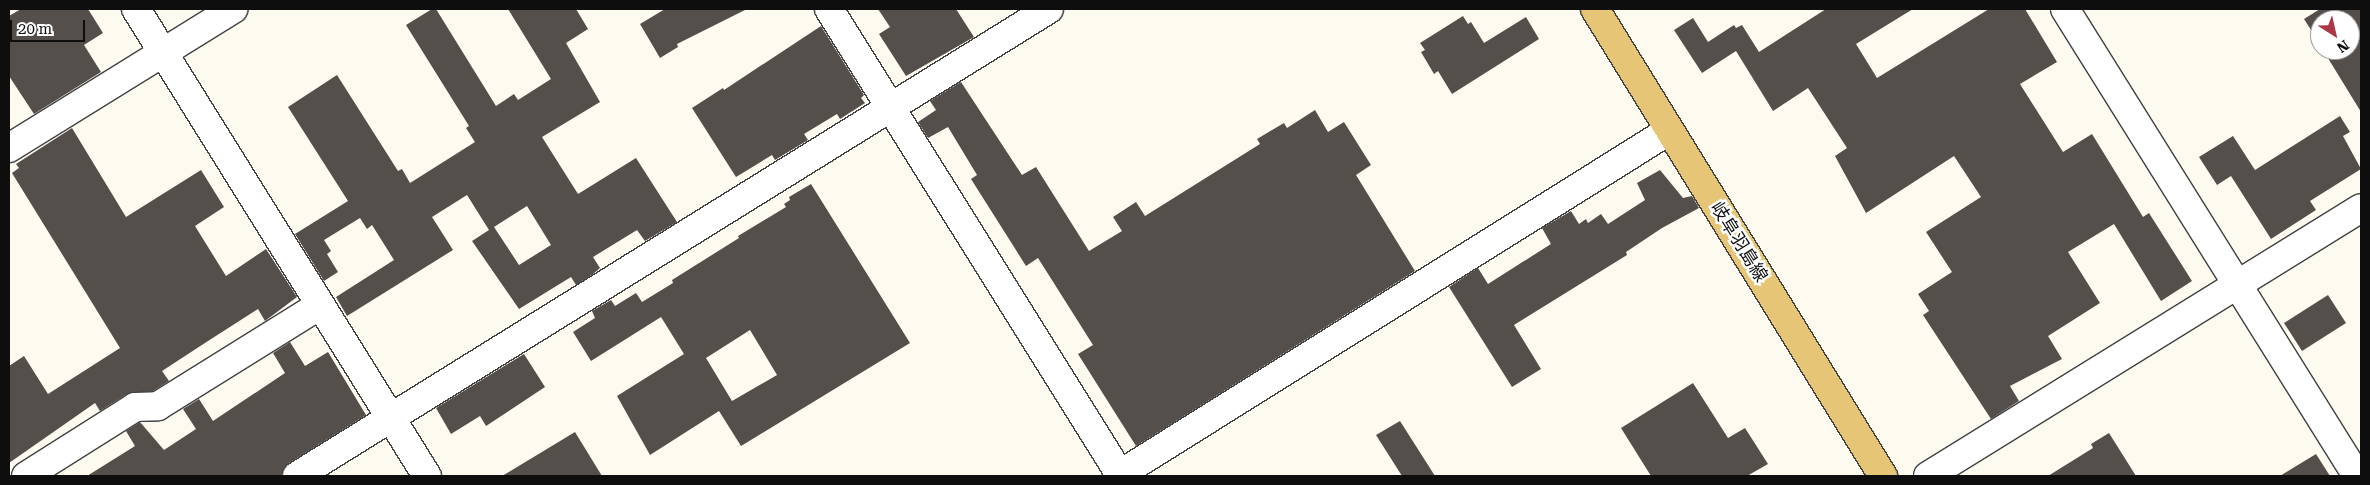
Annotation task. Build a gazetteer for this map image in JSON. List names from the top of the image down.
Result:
{
  "streets": {
    "main road": ["岐阜羽島線"]
  },
  "scale_bar": "20 m",
  "north": "bottom right"
}
